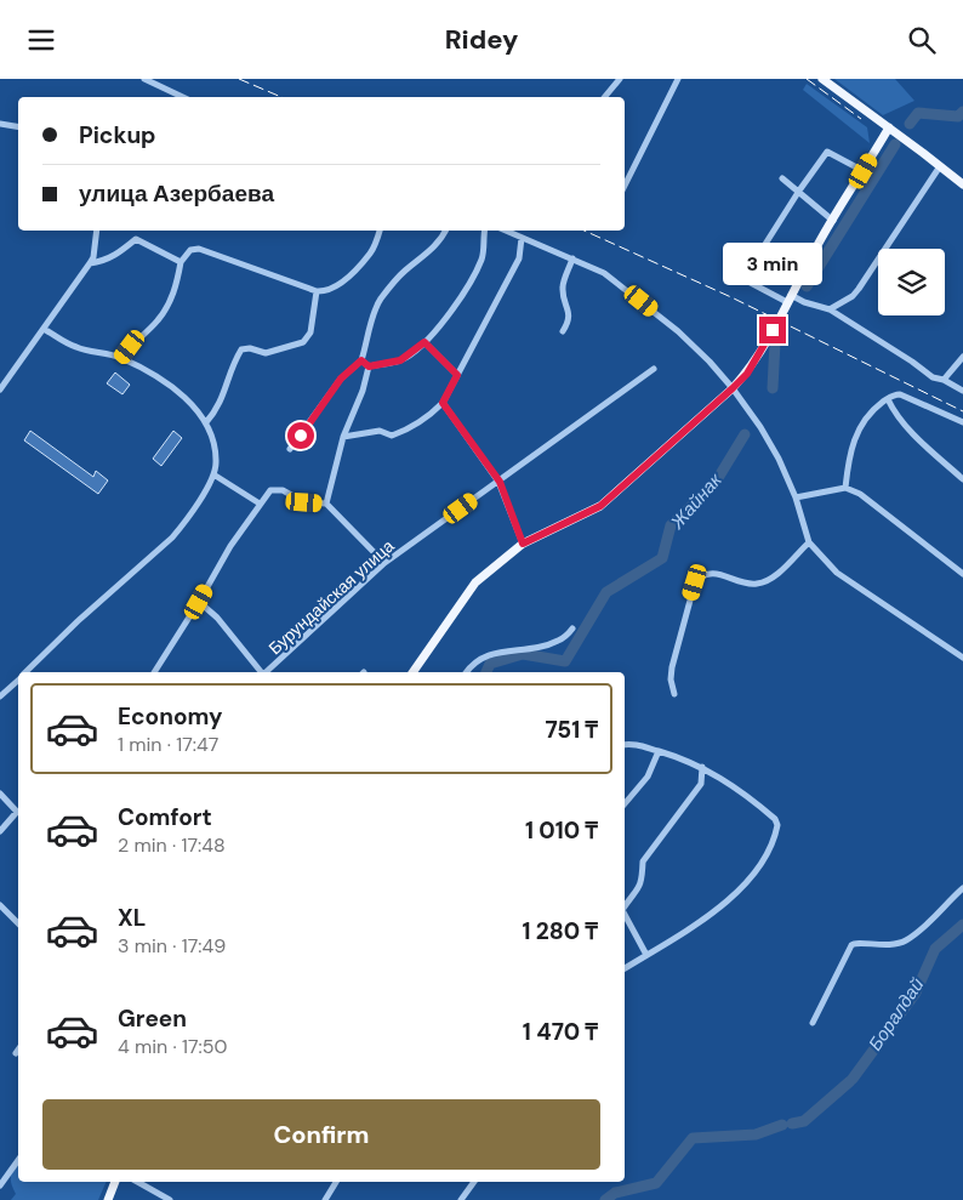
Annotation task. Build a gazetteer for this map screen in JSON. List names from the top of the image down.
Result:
{
  "streets": {
    "street": ["Бурундайская улица"]
  },
  "water": ["Жайнак", "Боралдай"],
  "page": {
    "header": "Ridey",
    "banner": ["Pickup", "улица Азербаева"],
    "bubble": "3 min",
    "list": [
      {
        "name": "Economy",
        "note": "1 min · 17:47",
        "value": "751 ₸"
      },
      {
        "name": "Comfort",
        "note": "2 min · 17:48",
        "value": "1 010 ₸"
      },
      {
        "name": "XL",
        "note": "3 min · 17:49",
        "value": "1 280 ₸"
      },
      {
        "name": "Green",
        "note": "4 min · 17:50",
        "value": "1 470 ₸"
      }
    ],
    "buttons": "Confirm"
  }
}
